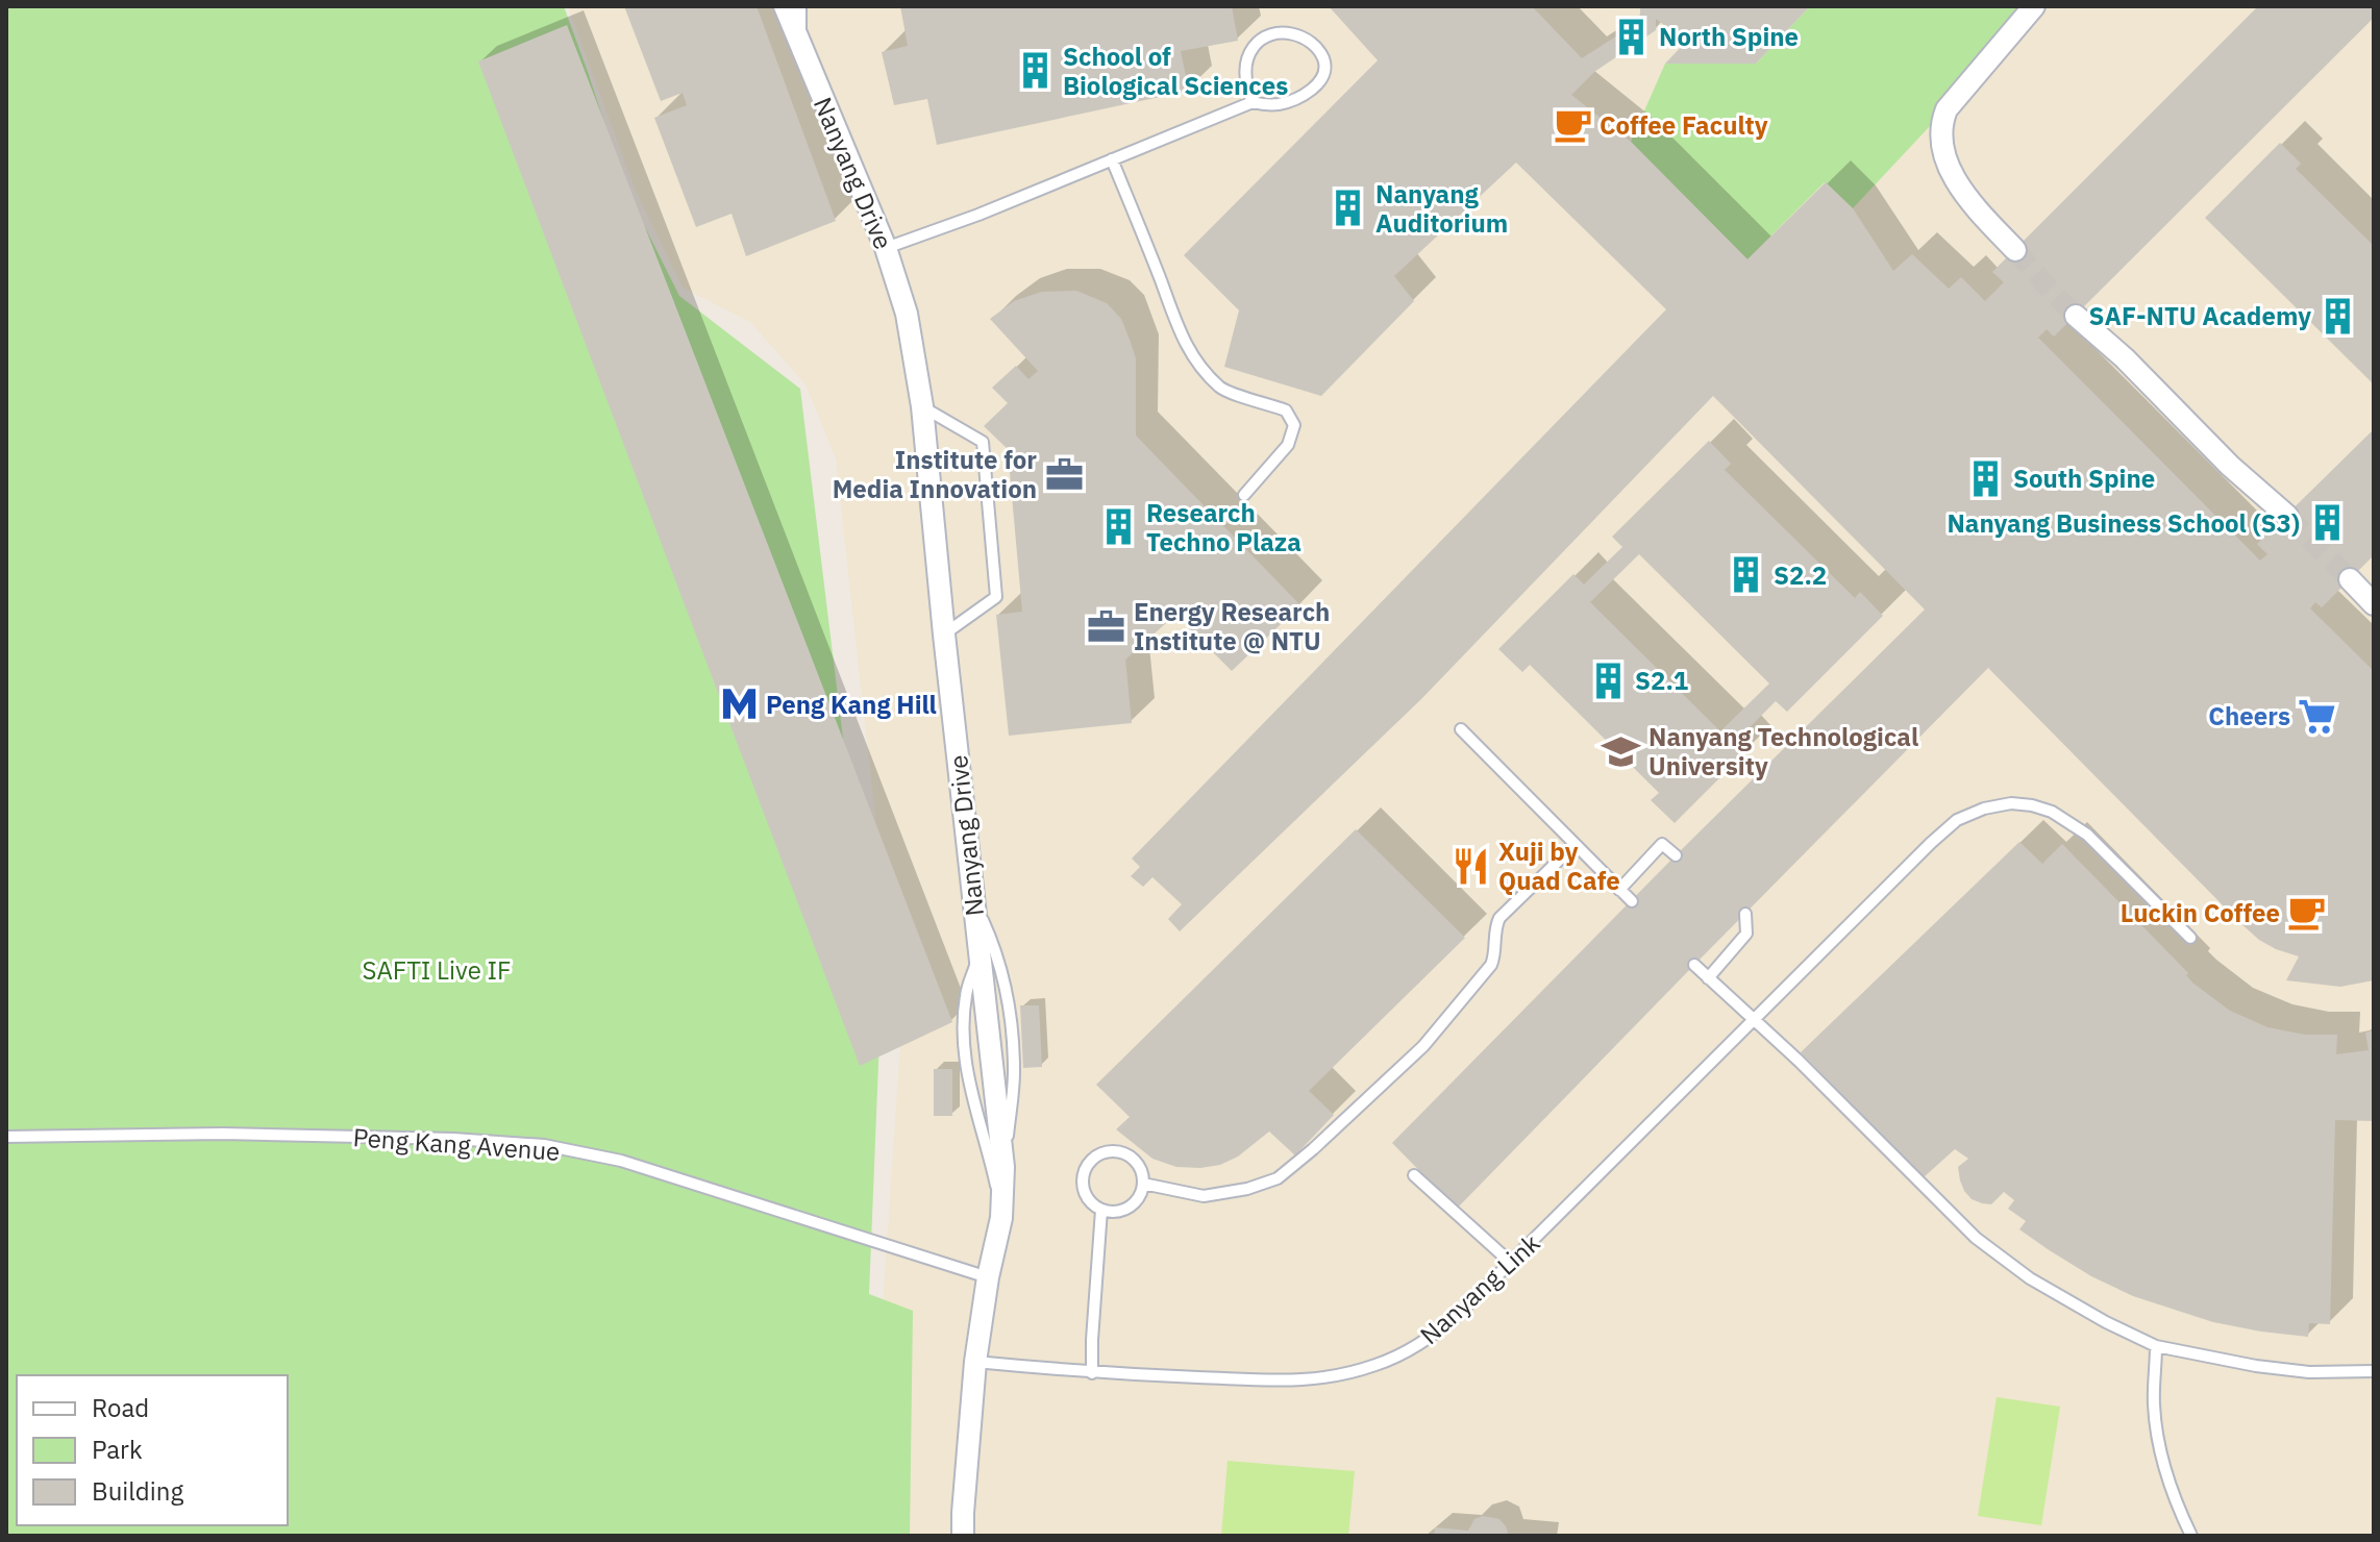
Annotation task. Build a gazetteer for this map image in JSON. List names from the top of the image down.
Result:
{
  "streets": {
    "street": ["Nanyang Drive"],
    "lane": ["Peng Kang Avenue", "Nanyang Link"]
  },
  "crossings": [
    ["Nanyang Drive", "Peng Kang Avenue"],
    ["Nanyang Drive", "Nanyang Link"]
  ],
  "parks": ["SAFTI Live IF"],
  "places": {
    "building": [
      "North Spine",
      "School of Biological Sciences",
      "Nanyang Auditorium",
      "SAF-NTU Academy",
      "South Spine",
      "Nanyang Business School (S3)",
      "Research Techno Plaza",
      "S2.2",
      "S2.1"
    ],
    "cafe": ["Coffee Faculty", "Luckin Coffee"],
    "office": ["Institute for Media Innovation", "Energy Research Institute @ NTU"],
    "metro station": ["Peng Kang Hill"],
    "supermarket": ["Cheers"],
    "school or university": ["Nanyang Technological University"],
    "restaurant": ["Xuji by Quad Cafe"]
  },
  "legend": ["Road", "Park", "Building"]
}
